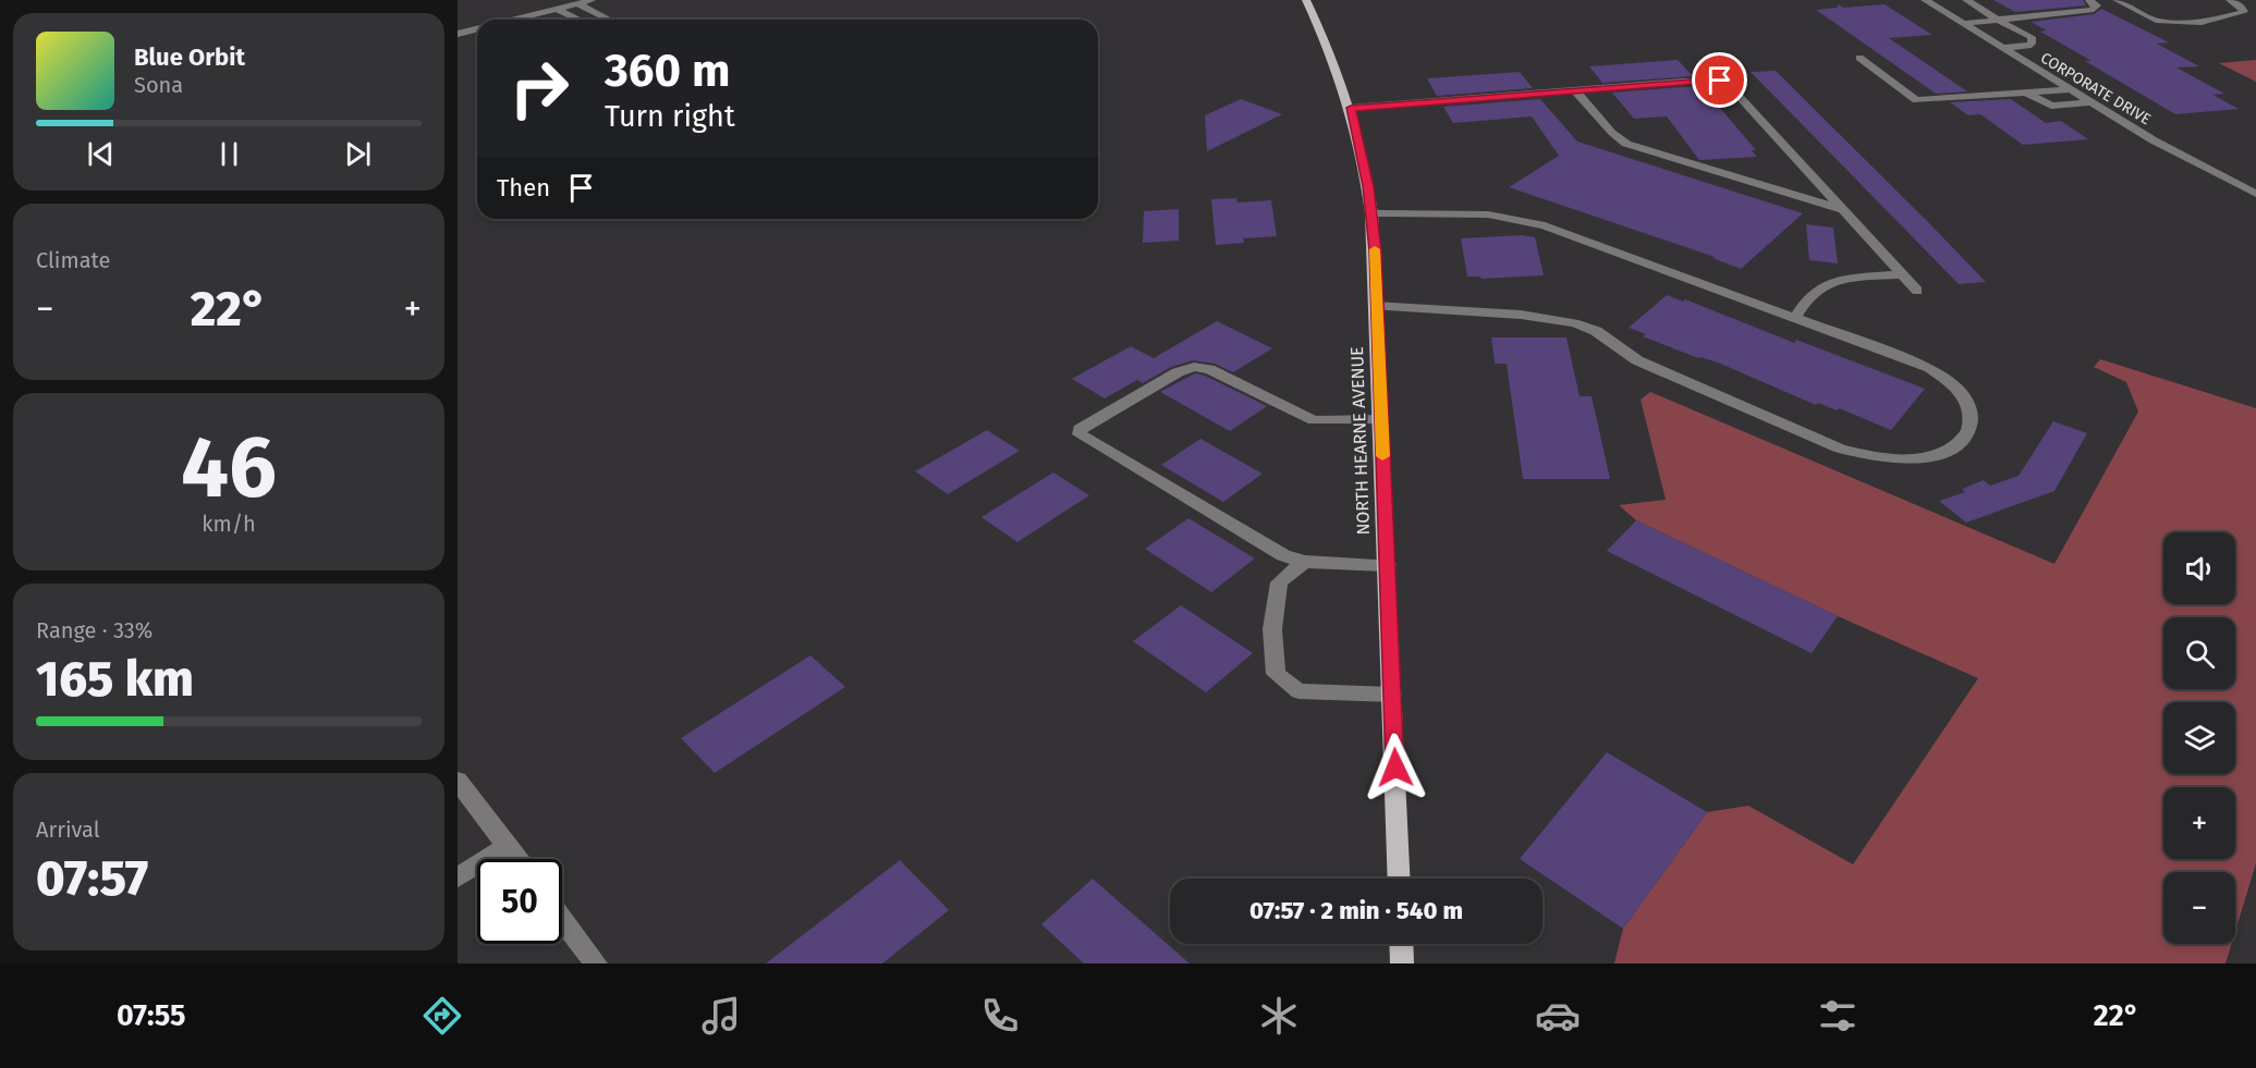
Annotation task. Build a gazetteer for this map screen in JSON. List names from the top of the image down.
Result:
{
  "streets": {
    "main road": ["NORTH HEARNE AVENUE"],
    "street": ["CORPORATE DRIVE"]
  },
  "page": {
    "turn": ["360 m", "Turn right"],
    "song": ["Blue Orbit", "Sona"],
    "then": "Then",
    "tile": [
      "Climate",
      ["46", "km/h"],
      ["Range · 33%", "165 km"],
      ["Arrival", "07:57"]
    ],
    "heat": ["−", "22°", "+"],
    "map_buttons": ["+", "−"],
    "limit": "50",
    "trip": "07:57 · 2 min · 540 m",
    "tabs": ["07:55", "22°"]
  }
}
